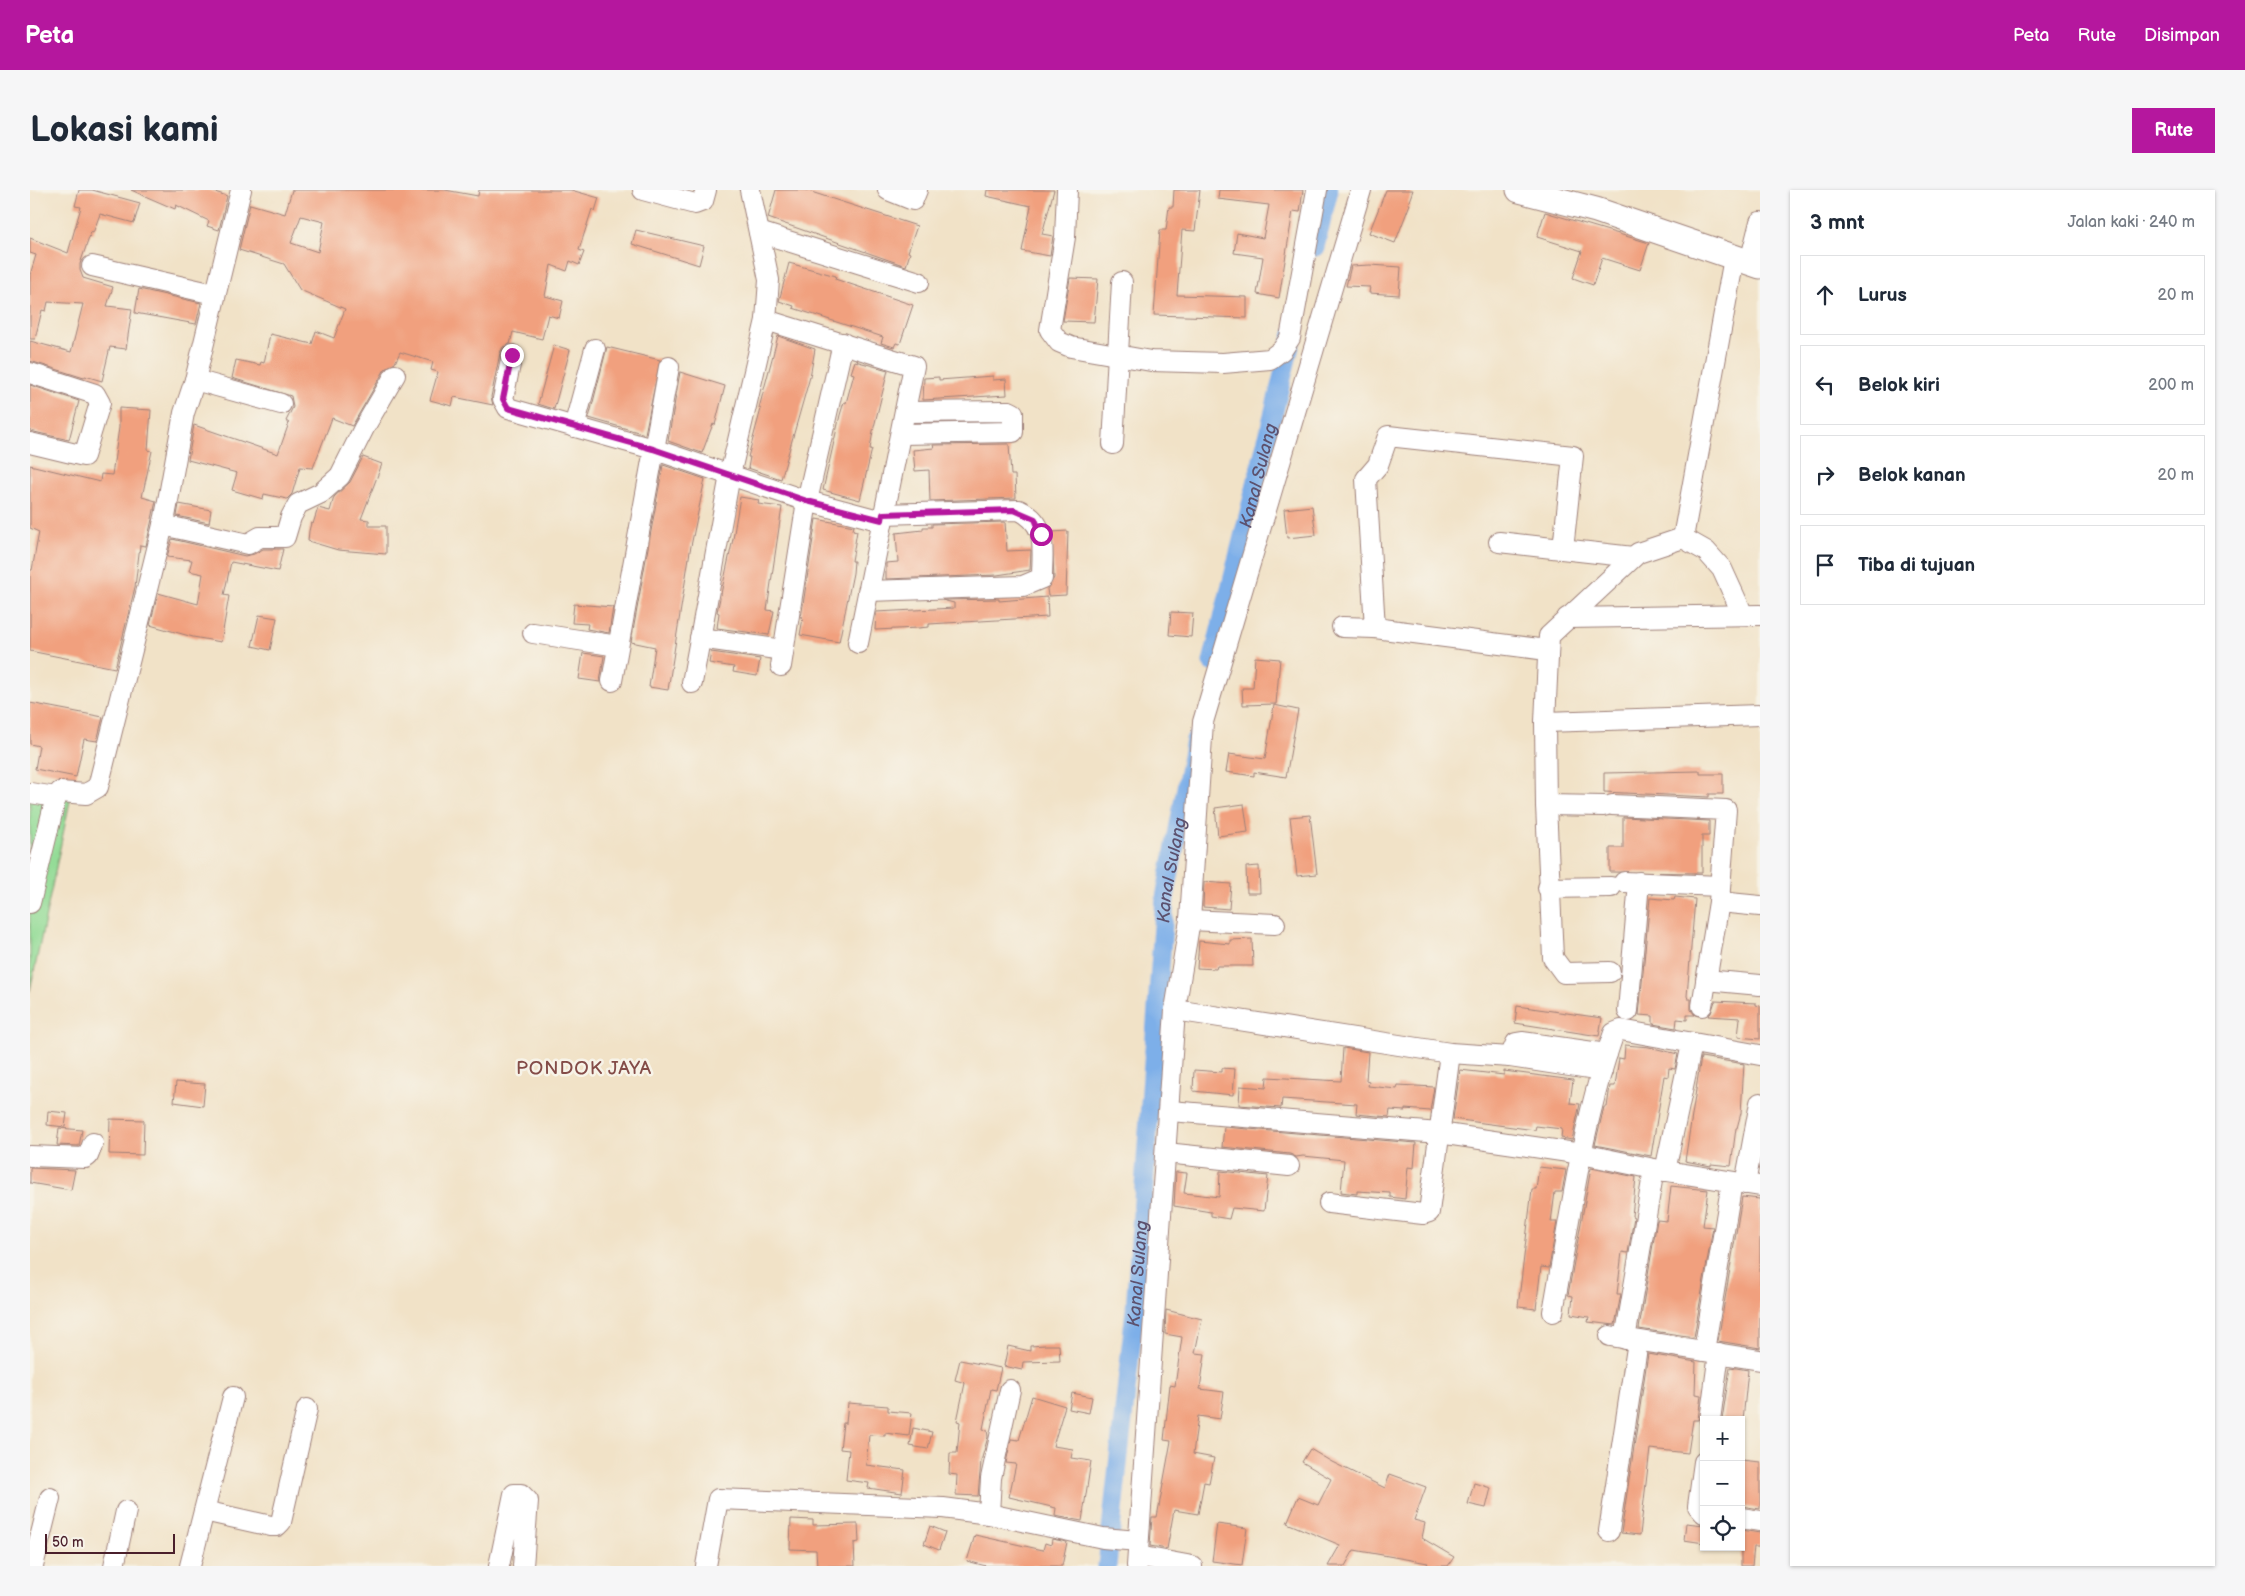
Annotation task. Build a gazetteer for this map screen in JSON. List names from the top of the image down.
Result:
{
  "districts": ["PONDOK JAYA"],
  "water": ["Kanal Sulang"],
  "scale_bar": "50 m",
  "page": {
    "header": "Peta",
    "nav": ["Peta", "Rute", "Disimpan"],
    "buttons": "Rute",
    "title": "Lokasi kami",
    "heading": ["3 mnt", "Jalan kaki · 240 m"],
    "list": [
      ["Lurus", "20 m"],
      ["Belok kiri", "200 m"],
      ["Belok kanan", "20 m"],
      "Tiba di tujuan"
    ],
    "map_buttons": ["+", "−"],
    "scale": "50 m"
  }
}
